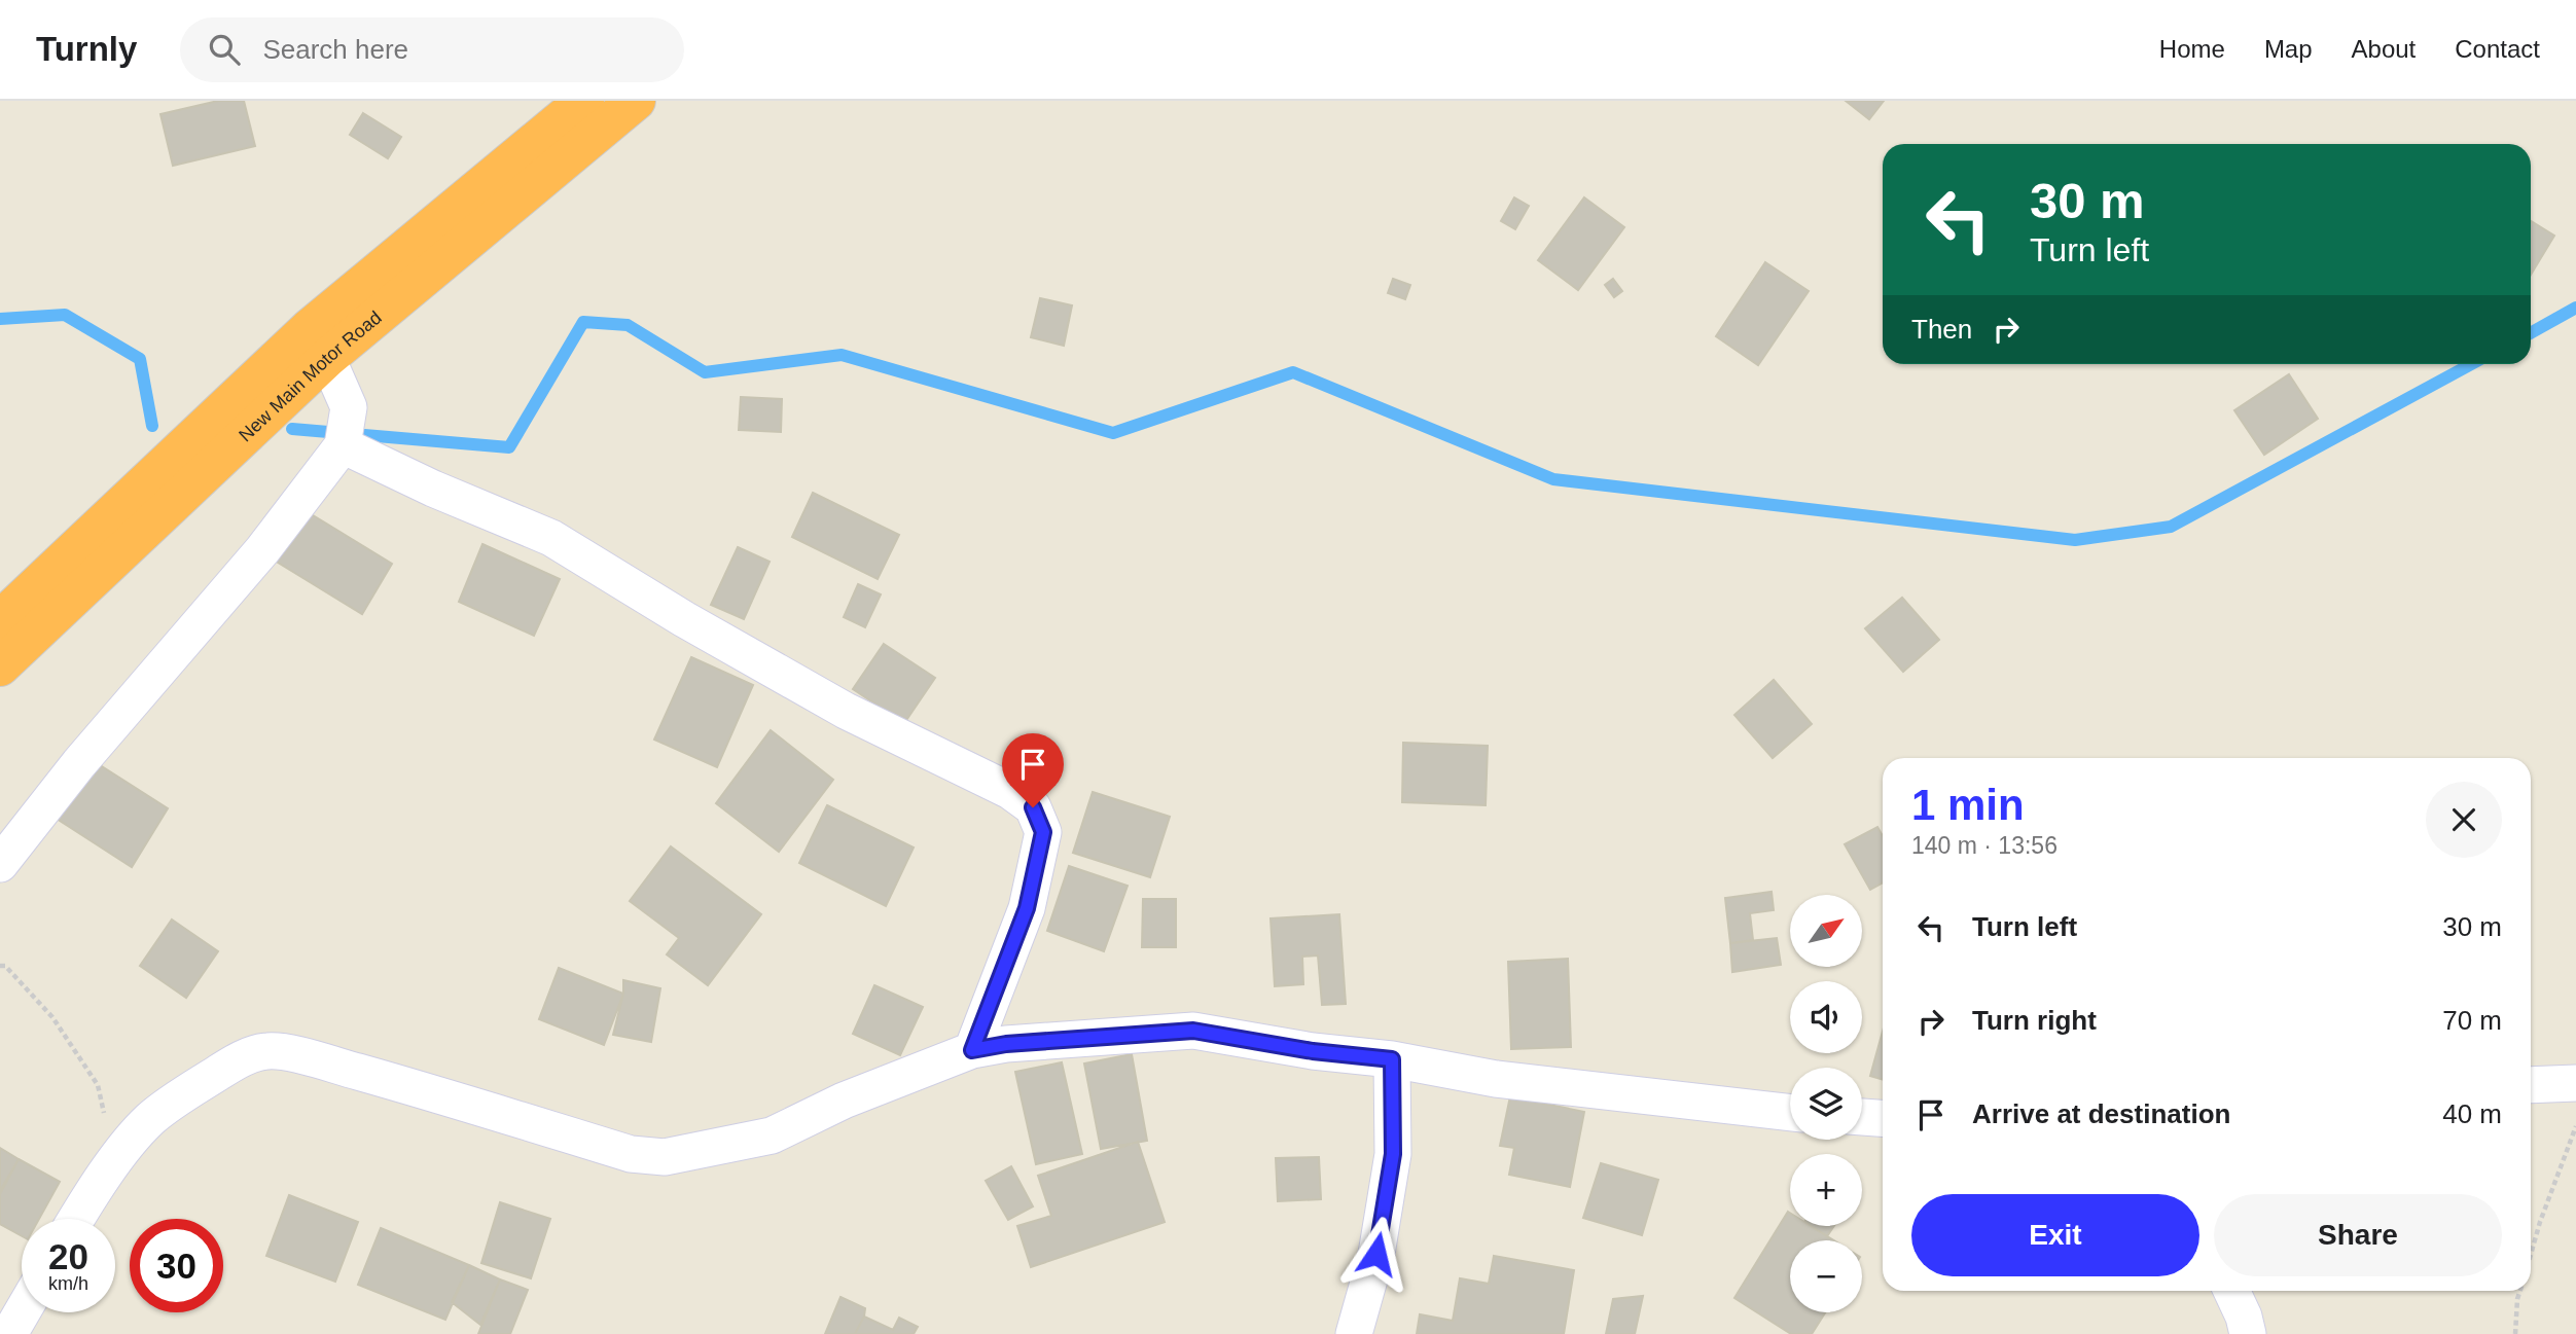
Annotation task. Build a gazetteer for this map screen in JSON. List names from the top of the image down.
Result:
{
  "streets": {
    "highway": ["New Main Motor Road"]
  },
  "north": "top right",
  "page": {
    "header": "Turnly",
    "search": "Search here",
    "nav": [
      "Home",
      "Map",
      "About",
      "Contact"
    ],
    "turn": ["30 m", "Turn left"],
    "then": "Then",
    "heading": ["1 min", "140 m · 13:56"],
    "list": [
      {
        "name": "Turn left",
        "value": "30 m"
      },
      {
        "name": "Turn right",
        "value": "70 m"
      },
      {
        "name": "Arrive at destination",
        "value": "40 m"
      }
    ],
    "map_buttons": ["+", "−"],
    "buttons": ["Exit", "Share"],
    "speed": "20 km/h",
    "limit": "30"
  }
}
